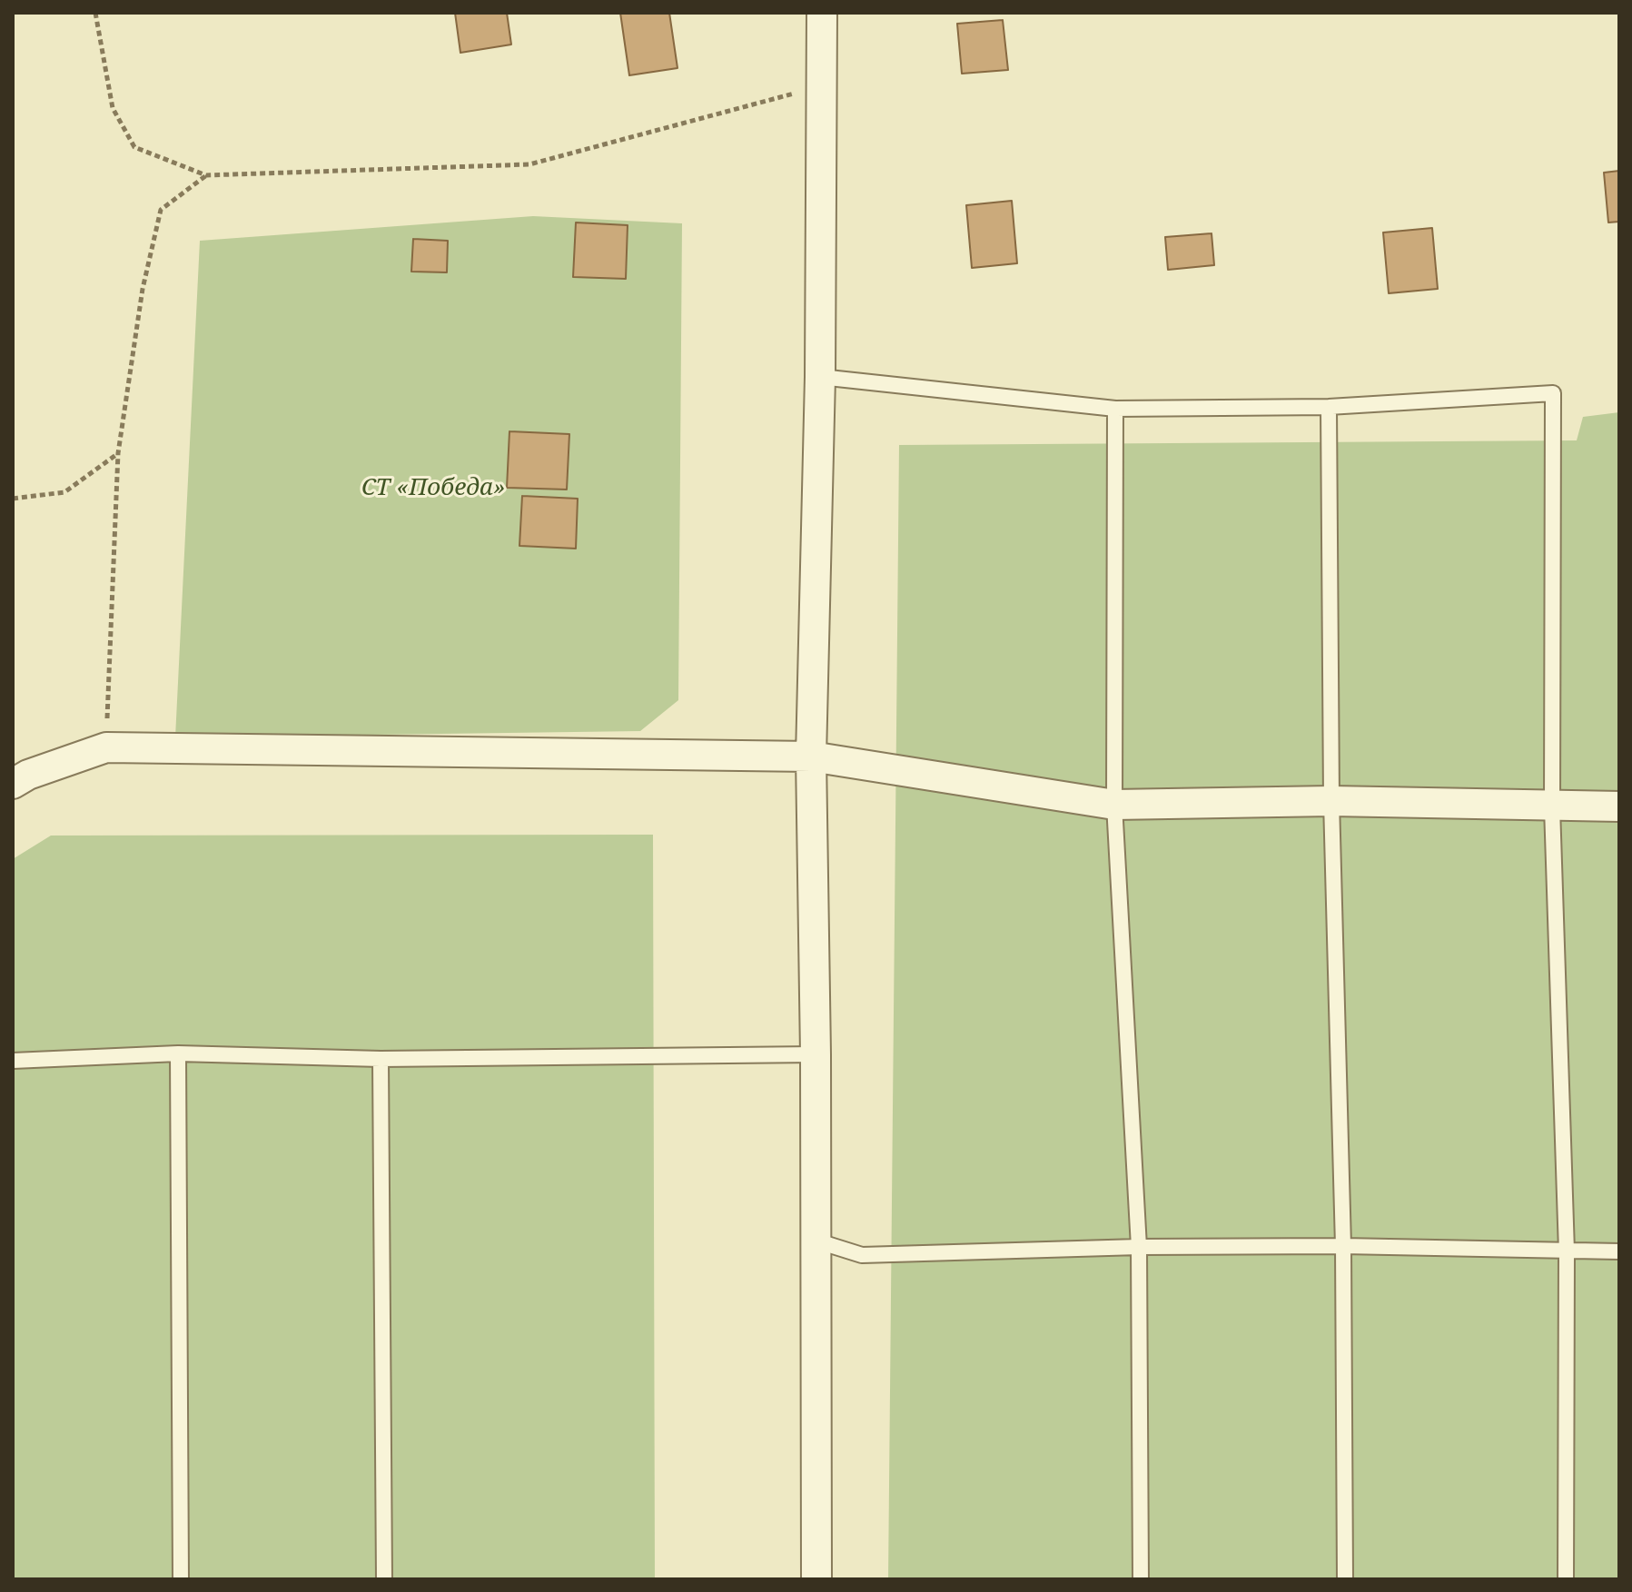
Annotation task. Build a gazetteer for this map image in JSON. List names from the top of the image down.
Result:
{
  "parks": ["СТ «Победа»"]
}
